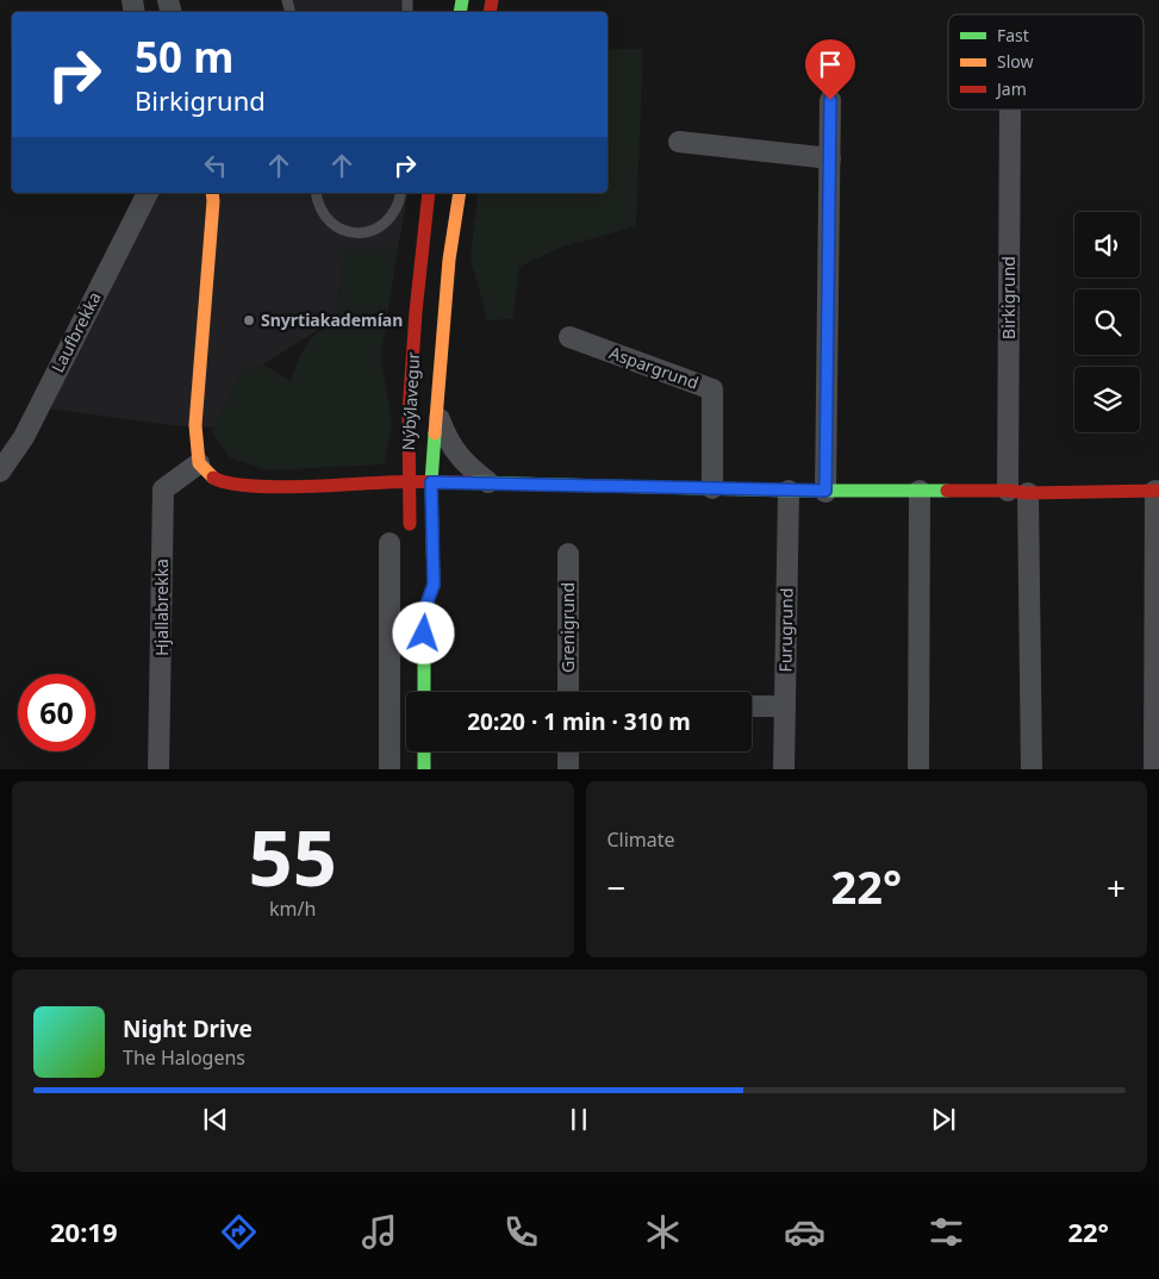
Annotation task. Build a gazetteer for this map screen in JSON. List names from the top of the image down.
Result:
{
  "streets": {
    "street": [
      "Birkigrund",
      "Laufbrekka",
      "Aspargrund",
      "Nýbýlavegur",
      "Hjallabrekka",
      "Grenigrund",
      "Furugrund"
    ]
  },
  "places": ["Snyrtiakademían"],
  "legend": ["Fast", "Slow", "Jam"],
  "page": {
    "turn": ["50 m", "Birkigrund"],
    "limit": "60",
    "trip": "20:20 · 1 min · 310 m",
    "tile": [
      ["55", "km/h"],
      "Climate"
    ],
    "heat": ["−", "22°", "+"],
    "song": ["Night Drive", "The Halogens"],
    "tabs": ["20:19", "22°"]
  }
}
